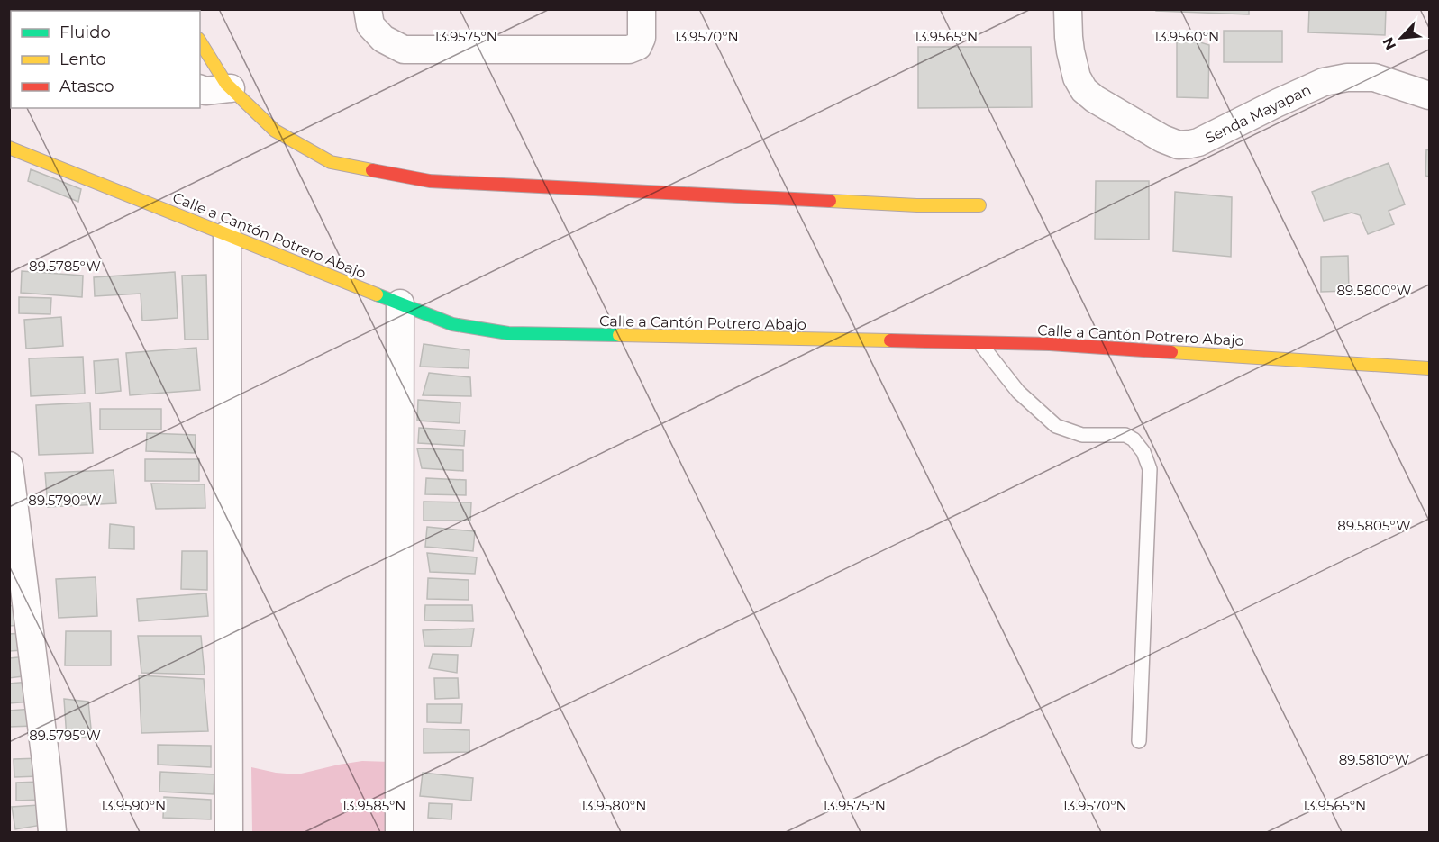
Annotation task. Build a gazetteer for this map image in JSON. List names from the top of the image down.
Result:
{
  "streets": {
    "street": ["Senda Mayapan", "Calle a Cantón Potrero Abajo"]
  },
  "legend": ["Fluido", "Lento", "Atasco"],
  "north": "bottom left",
  "coordinates": [
    "13.9575°N",
    "13.9570°N",
    "13.9565°N",
    "13.9560°N",
    "89.5785°W",
    "89.5800°W",
    "89.5790°W",
    "89.5805°W",
    "89.5795°W",
    "89.5810°W",
    "13.9590°N",
    "13.9585°N",
    "13.9580°N"
  ]
}
